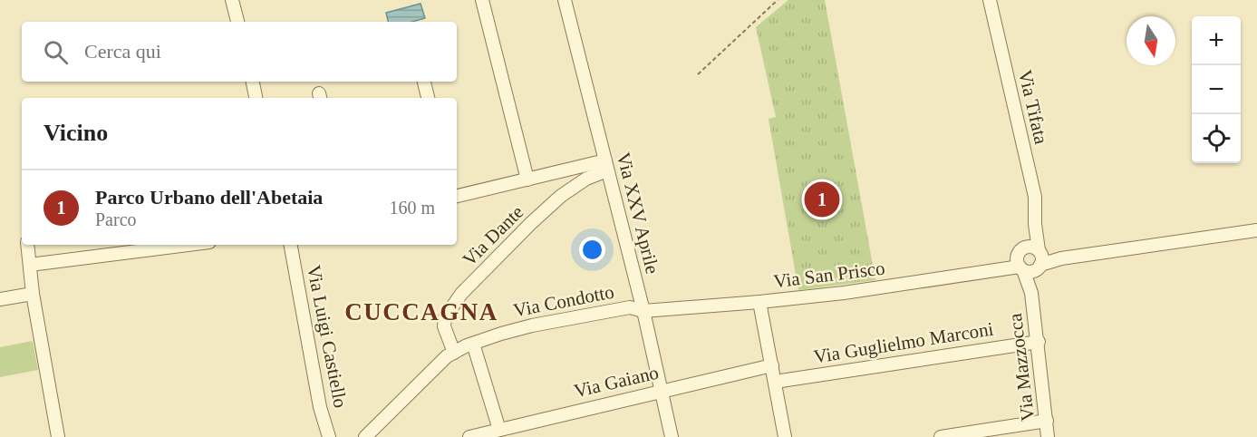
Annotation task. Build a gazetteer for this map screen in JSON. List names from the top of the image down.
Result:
{
  "streets": {
    "street": [
      "Via Tifata",
      "Via XXV Aprile",
      "Via Dante",
      "Via San Prisco",
      "Via Condotto",
      "Via Luigi Castiello",
      "Via Guglielmo Marconi",
      "Via Mazzocca",
      "Via Gaiano"
    ]
  },
  "crossings": [
    ["Via Tifata", "Via San Prisco"],
    ["Via Tifata", "Via Mazzocca"],
    ["Via XXV Aprile", "Via Dante"],
    ["Via XXV Aprile", "Via San Prisco"],
    ["Via XXV Aprile", "Via Condotto"],
    ["Via XXV Aprile", "Via Gaiano"],
    ["Via Dante", "Via Condotto"],
    ["Via San Prisco", "Via Condotto"],
    ["Via San Prisco", "Via Mazzocca"],
    ["Via Guglielmo Marconi", "Via Mazzocca"]
  ],
  "districts": ["CUCCAGNA"],
  "north": "bottom",
  "page": {
    "map_buttons": ["+", "−"],
    "search": "Cerca qui",
    "heading": "Vicino",
    "list": [
      {
        "mark": "1",
        "name": "Parco Urbano dell'Abetaia",
        "note": "Parco",
        "value": "160 m"
      }
    ],
    "pins": "1"
  }
}
